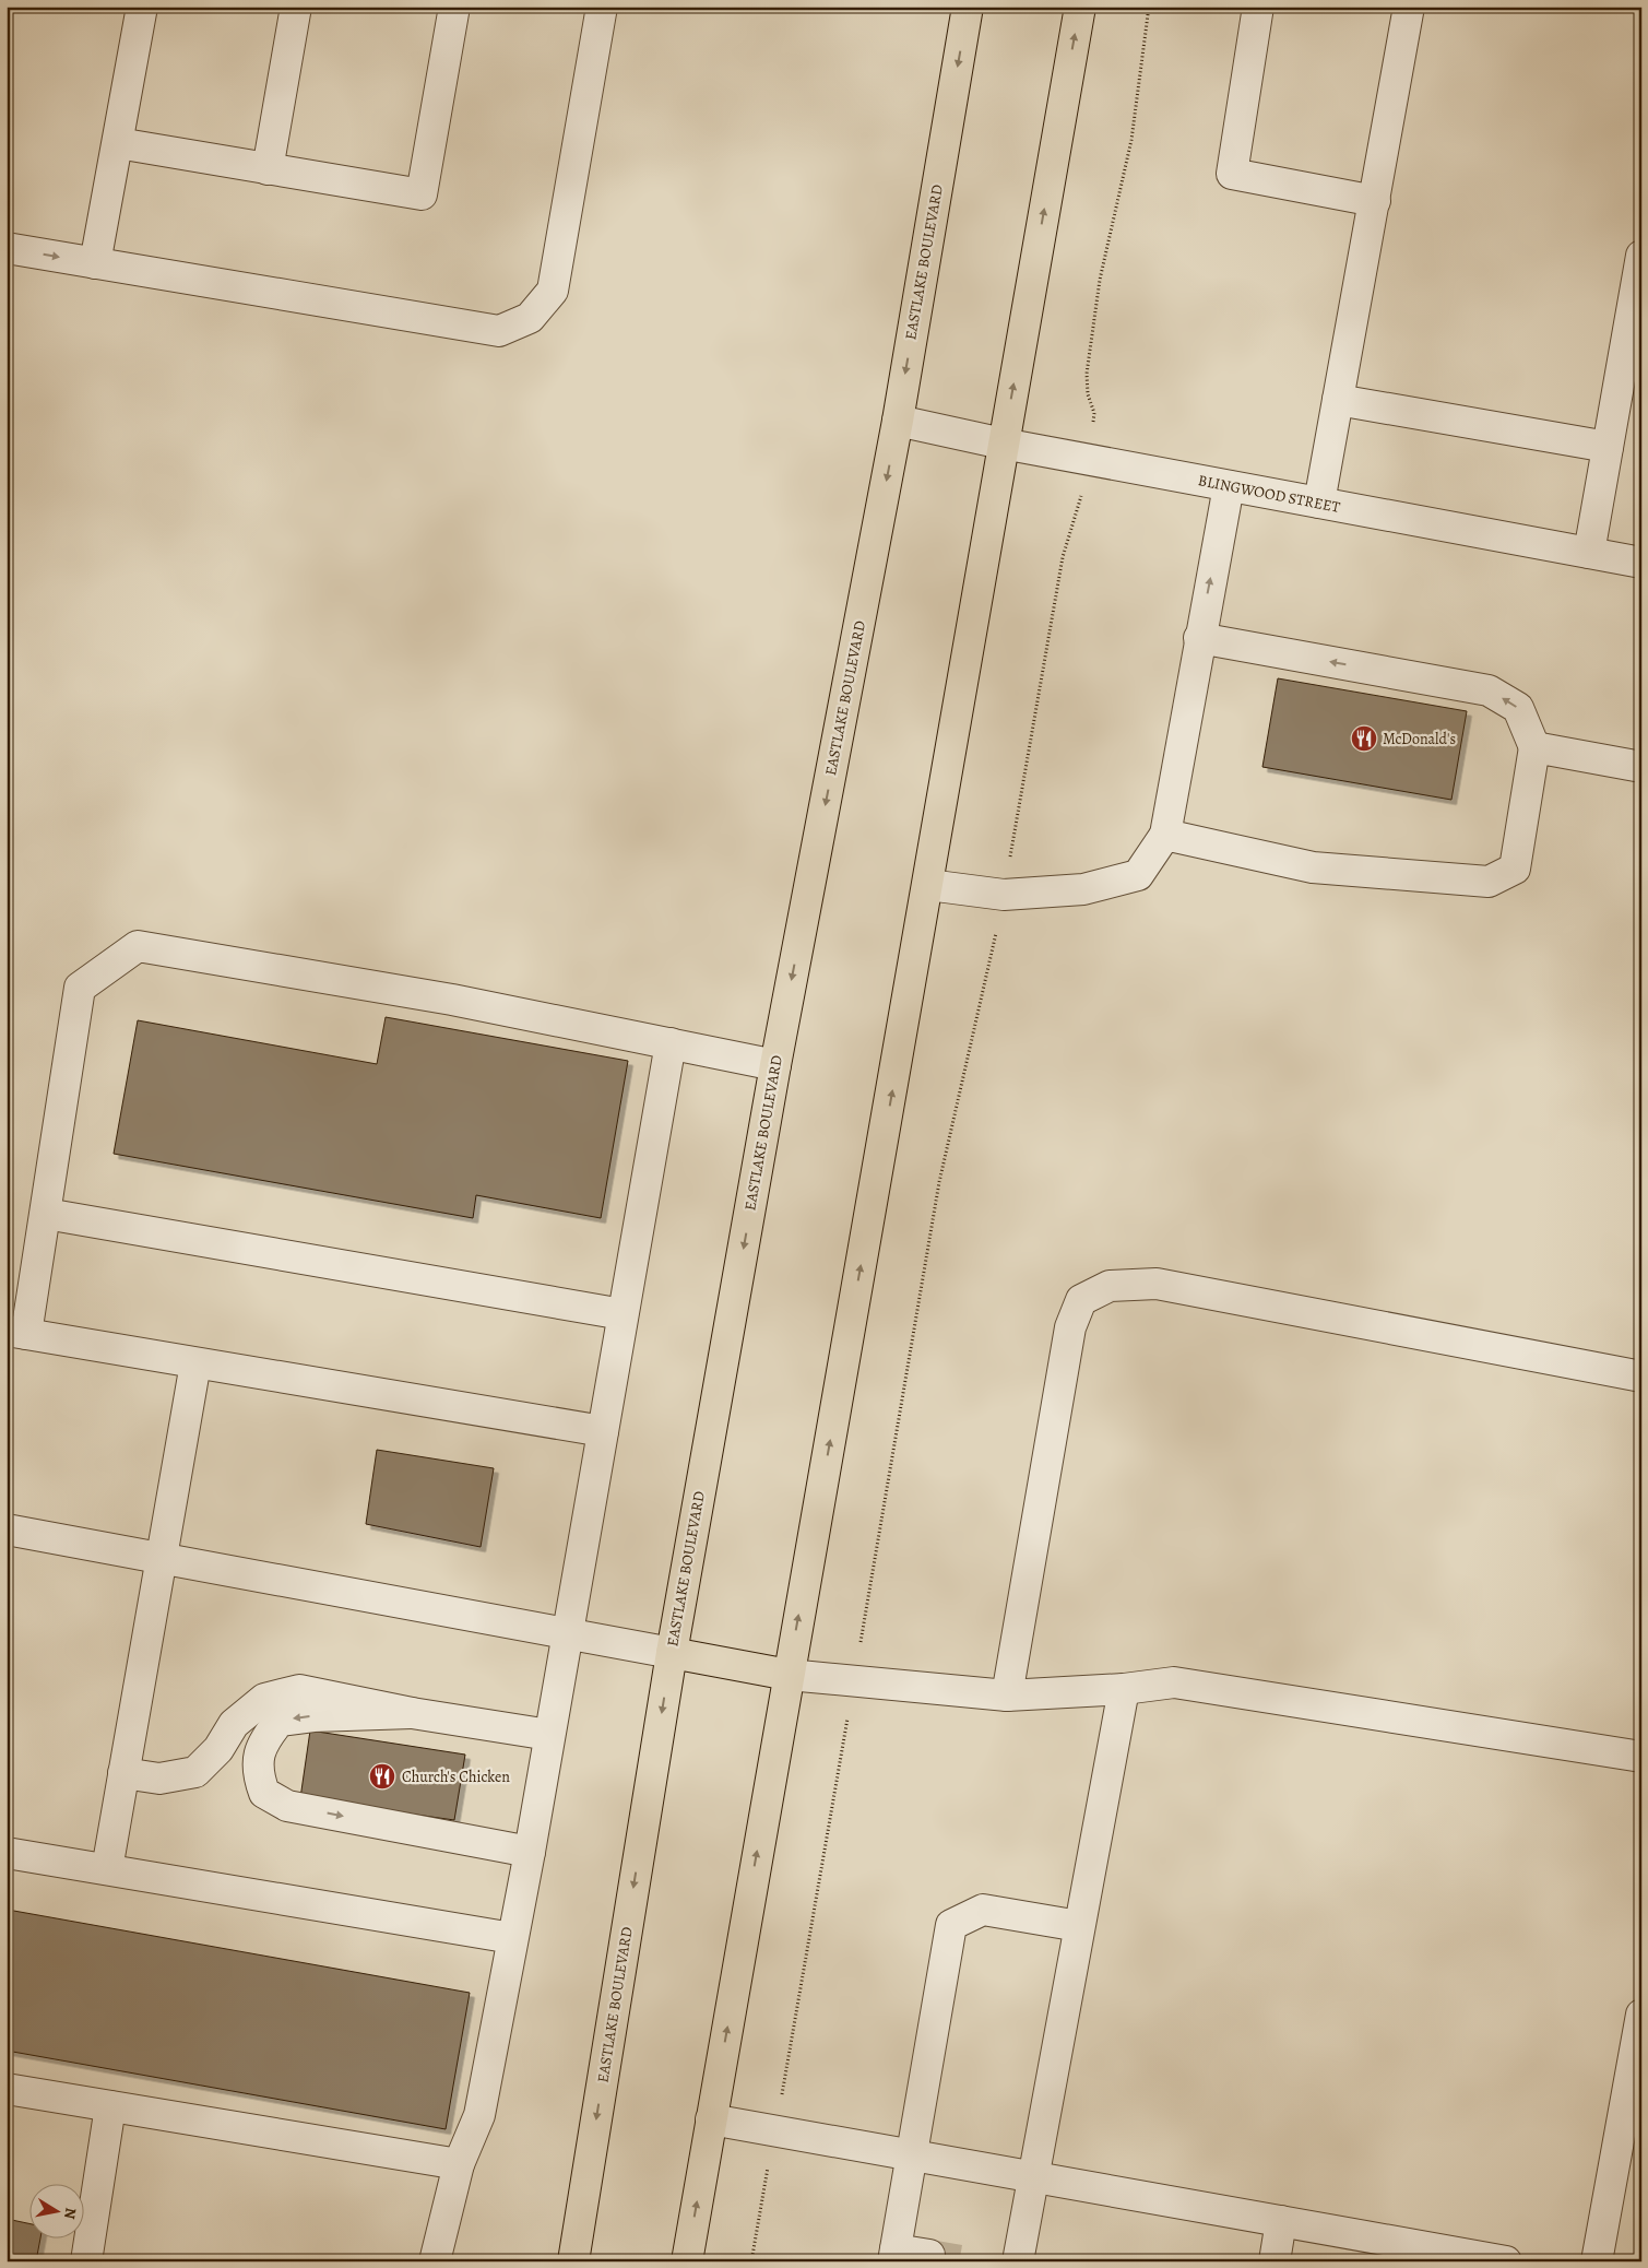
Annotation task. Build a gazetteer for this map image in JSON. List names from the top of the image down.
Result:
{
  "streets": {
    "main road": ["EASTLAKE BOULEVARD"],
    "street": ["BLINGWOOD STREET"]
  },
  "crossings": [
    ["EASTLAKE BOULEVARD", "BLINGWOOD STREET"]
  ],
  "places": {
    "restaurant": ["McDonald's", "Church's Chicken"]
  },
  "north": "right"
}
